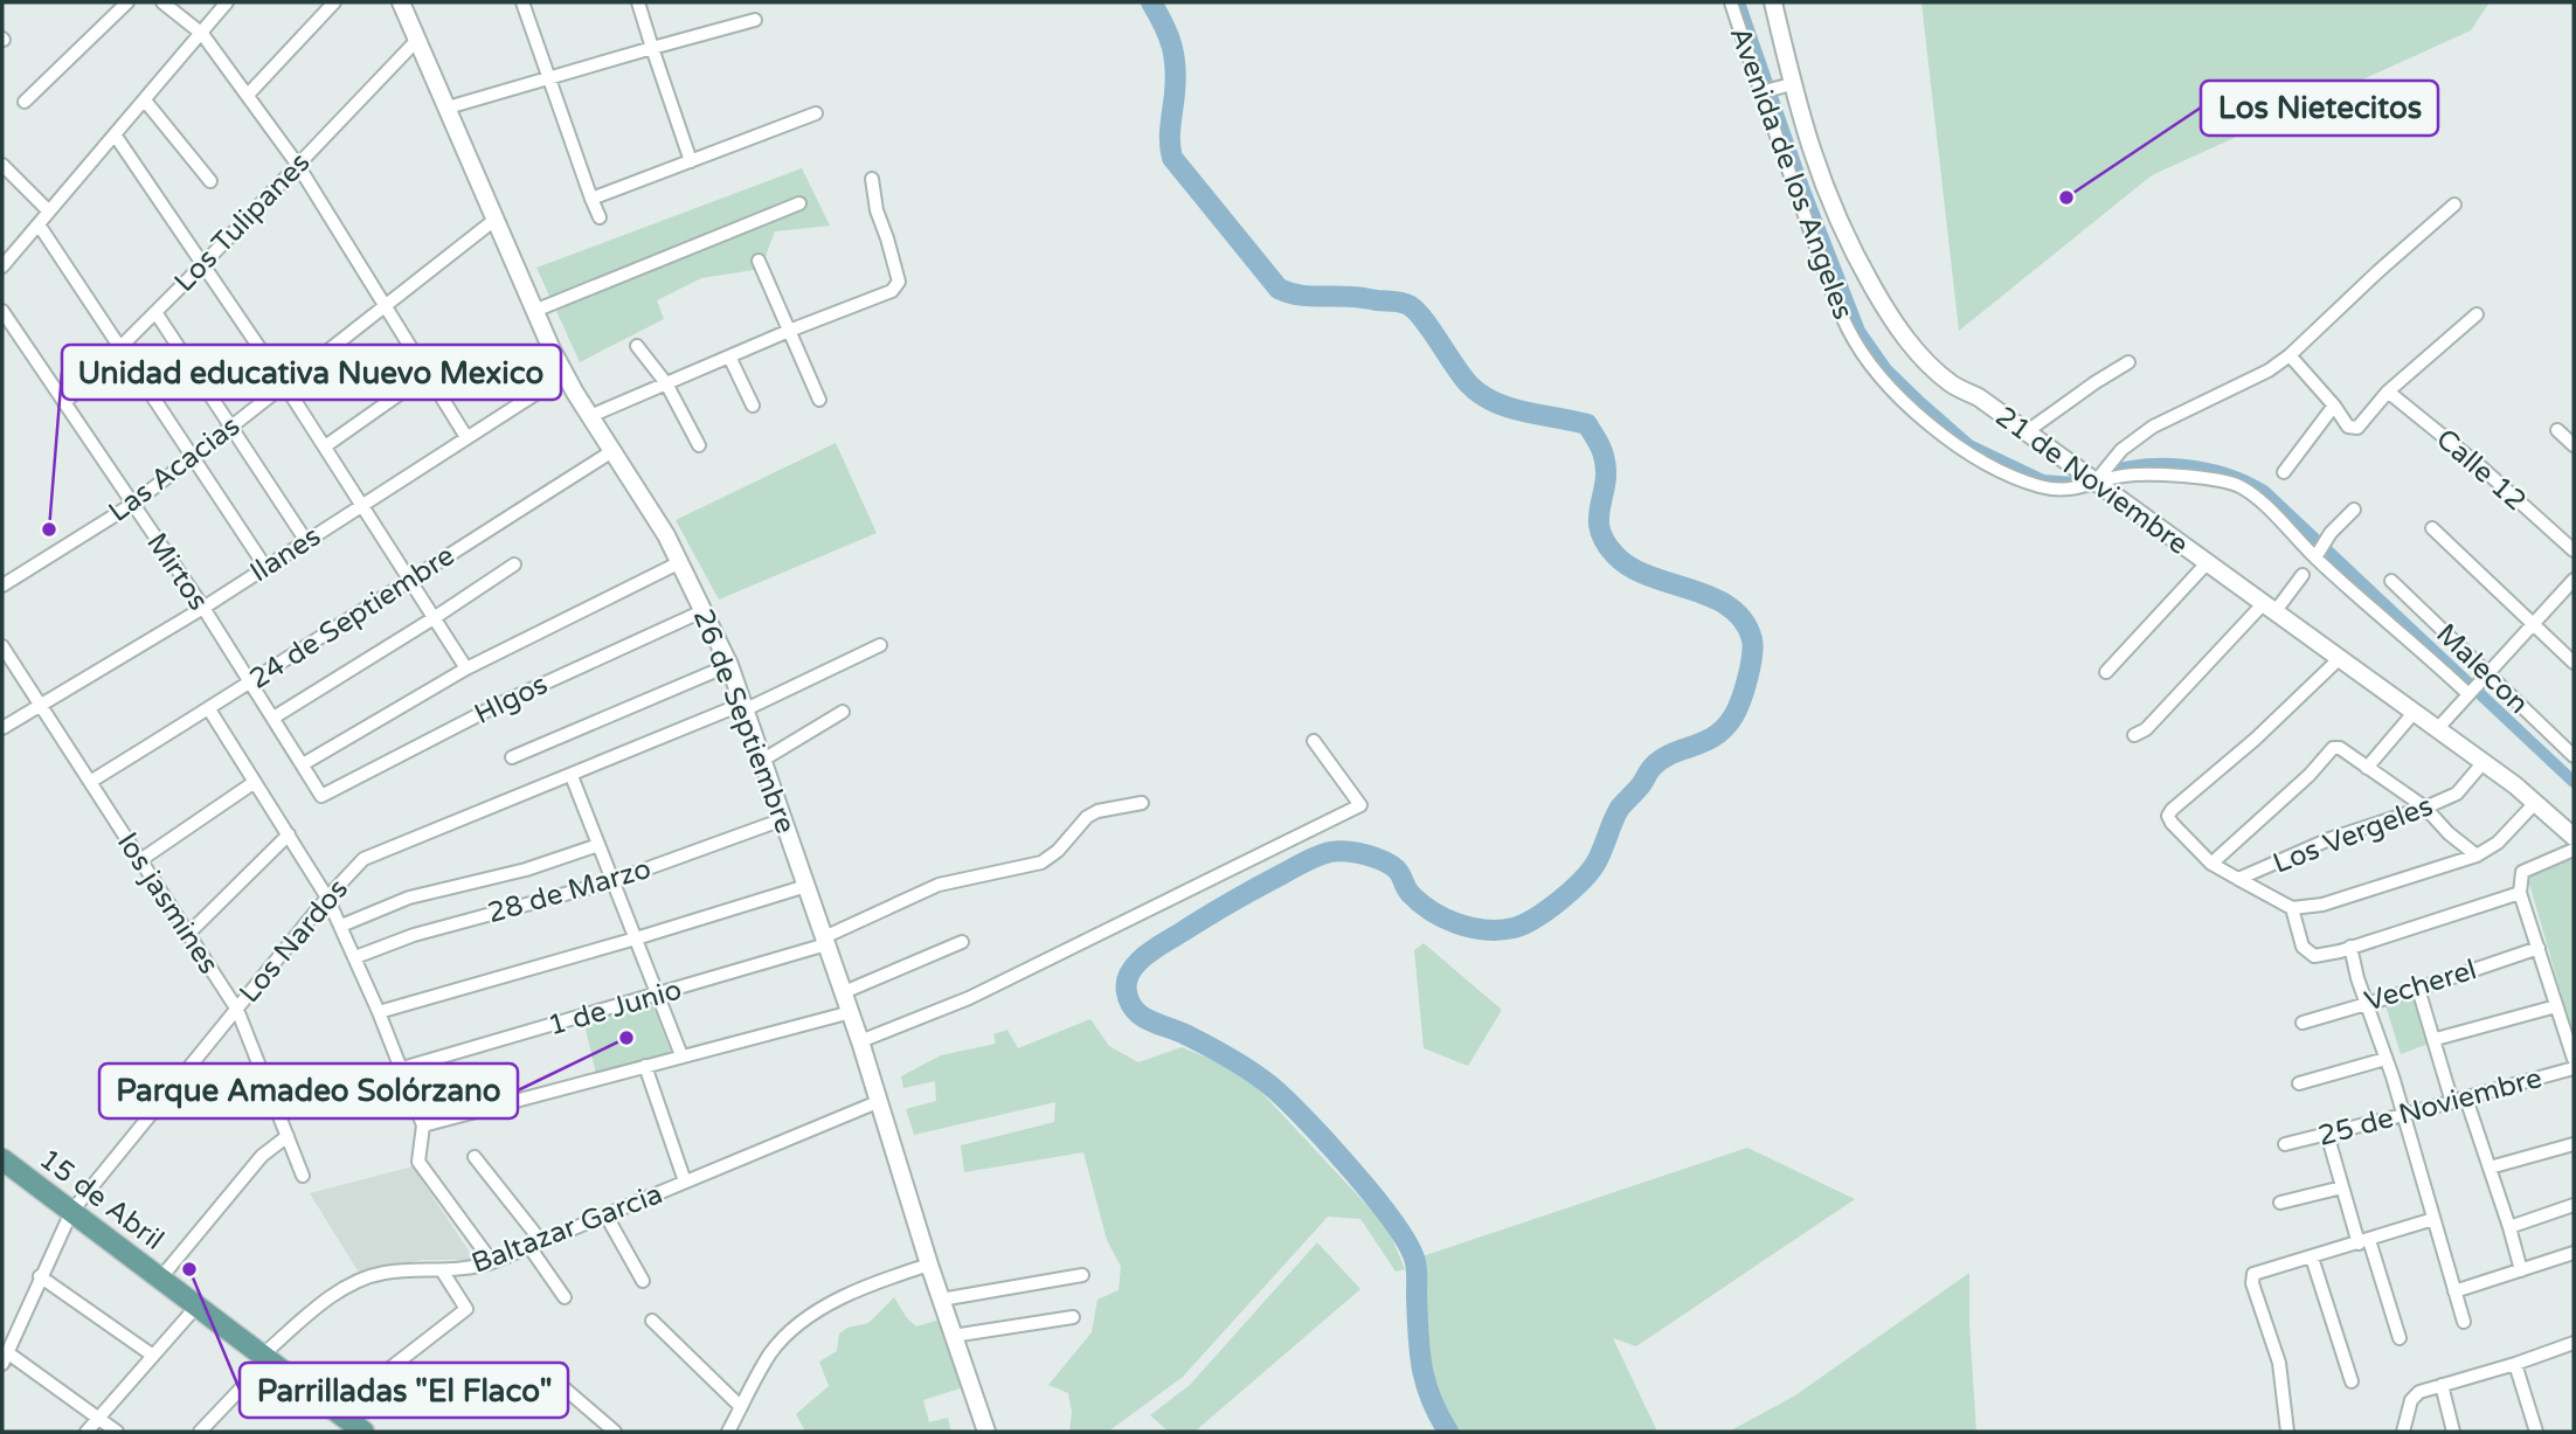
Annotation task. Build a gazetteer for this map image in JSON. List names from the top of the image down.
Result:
{
  "streets": {
    "main road": ["15 de Abril"],
    "street": [
      "Avenida de los Angeles",
      "Los Tulipanes",
      "Las Acacias",
      "Calle 12",
      "21 de Noviembre",
      "Ilanes",
      "Mirtos",
      "24 de Septiembre",
      "Malecon",
      "HIgos",
      "26 de Septiembre",
      "Los Vergeles",
      "28 de Marzo",
      "los jasmines",
      "Los Nardos",
      "Vecherel",
      "1 de Junio",
      "25 de Noviembre",
      "Baltazar Garcia"
    ]
  },
  "crossings": [
    ["Avenida de los Angeles", "21 de Noviembre"],
    ["Los Tulipanes", "Mirtos"],
    ["Los Tulipanes", "26 de Septiembre"],
    ["Las Acacias", "Mirtos"],
    ["Las Acacias", "26 de Septiembre"],
    ["21 de Noviembre", "Los Vergeles"],
    ["Ilanes", "Mirtos"],
    ["Ilanes", "26 de Septiembre"],
    ["Ilanes", "los jasmines"],
    ["Mirtos", "24 de Septiembre"],
    ["Mirtos", "HIgos"],
    ["24 de Septiembre", "26 de Septiembre"],
    ["24 de Septiembre", "los jasmines"],
    ["HIgos", "26 de Septiembre"],
    ["26 de Septiembre", "28 de Marzo"],
    ["26 de Septiembre", "Los Nardos"],
    ["26 de Septiembre", "1 de Junio"],
    ["26 de Septiembre", "Baltazar Garcia"],
    ["los jasmines", "Los Nardos"],
    ["Los Nardos", "15 de Abril"],
    ["15 de Abril", "Baltazar Garcia"]
  ],
  "places": [
    "Los Nietecitos",
    "Unidad educativa Nuevo Mexico",
    "Parque Amadeo Solórzano",
    "Parrilladas \"El Flaco\""
  ]
}
